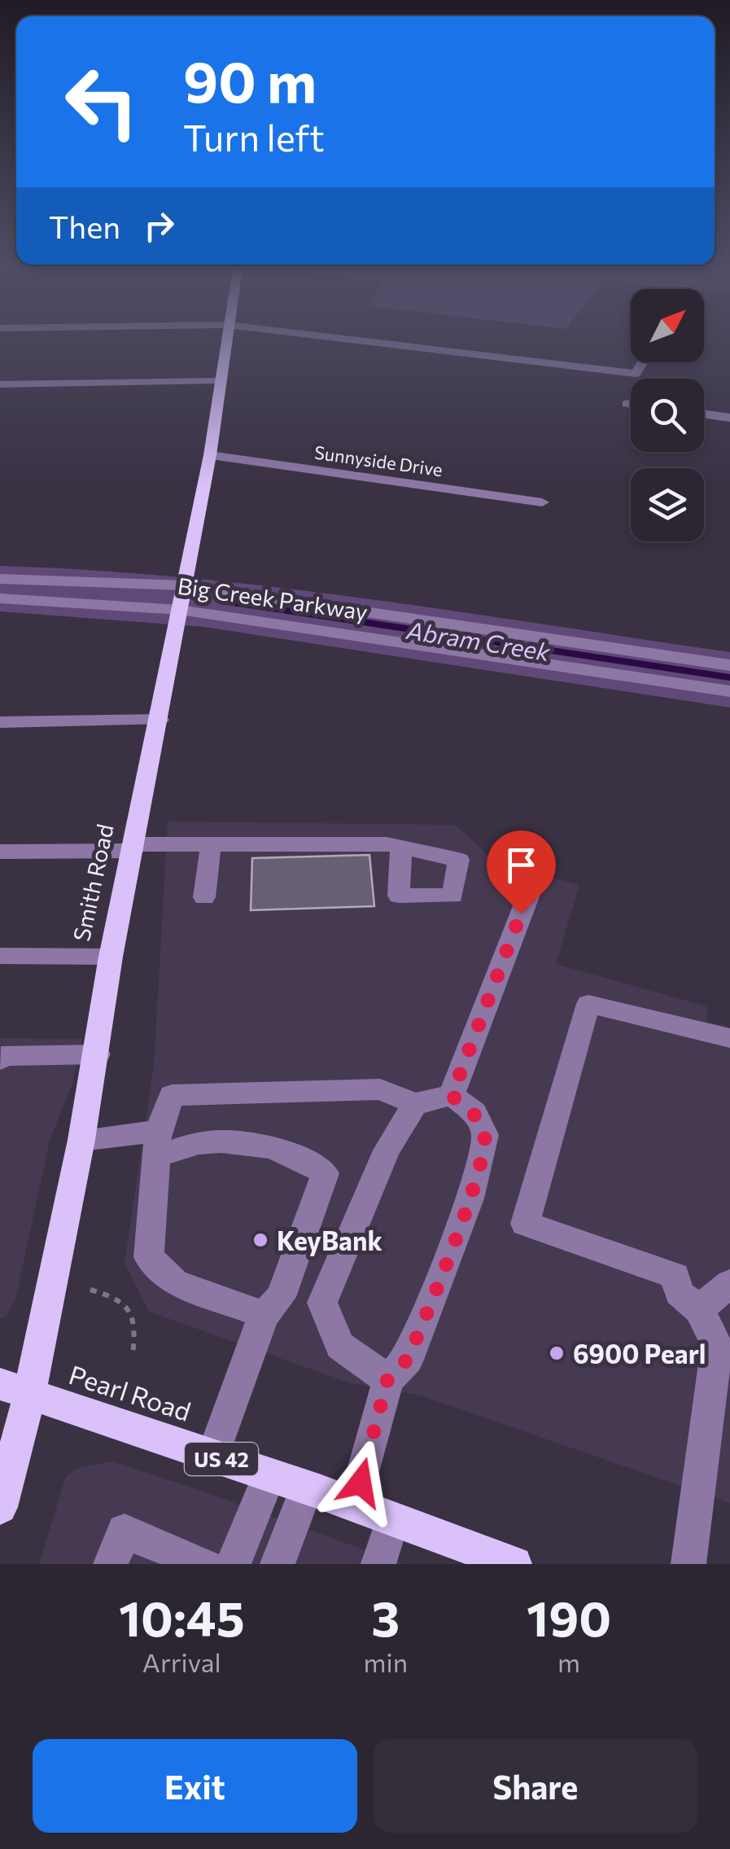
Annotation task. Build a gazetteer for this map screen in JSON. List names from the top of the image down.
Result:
{
  "streets": {
    "main road": ["Smith Road", "Pearl Road", "US 42"],
    "street": ["Sunnyside Drive", "Big Creek Parkway"]
  },
  "crossings": [
    ["Sunnyside Drive", "Smith Road"],
    ["Big Creek Parkway", "Smith Road"],
    ["Smith Road", "Pearl Road"]
  ],
  "water": ["Abram Creek"],
  "places": ["KeyBank", "6900 Pearl"],
  "north": "top right",
  "page": {
    "turn": ["90 m", "Turn left"],
    "then": "Then",
    "eta": [
      "10:45",
      "Arrival",
      "3",
      "min",
      "190",
      "m"
    ],
    "buttons": ["Exit", "Share"]
  }
}
